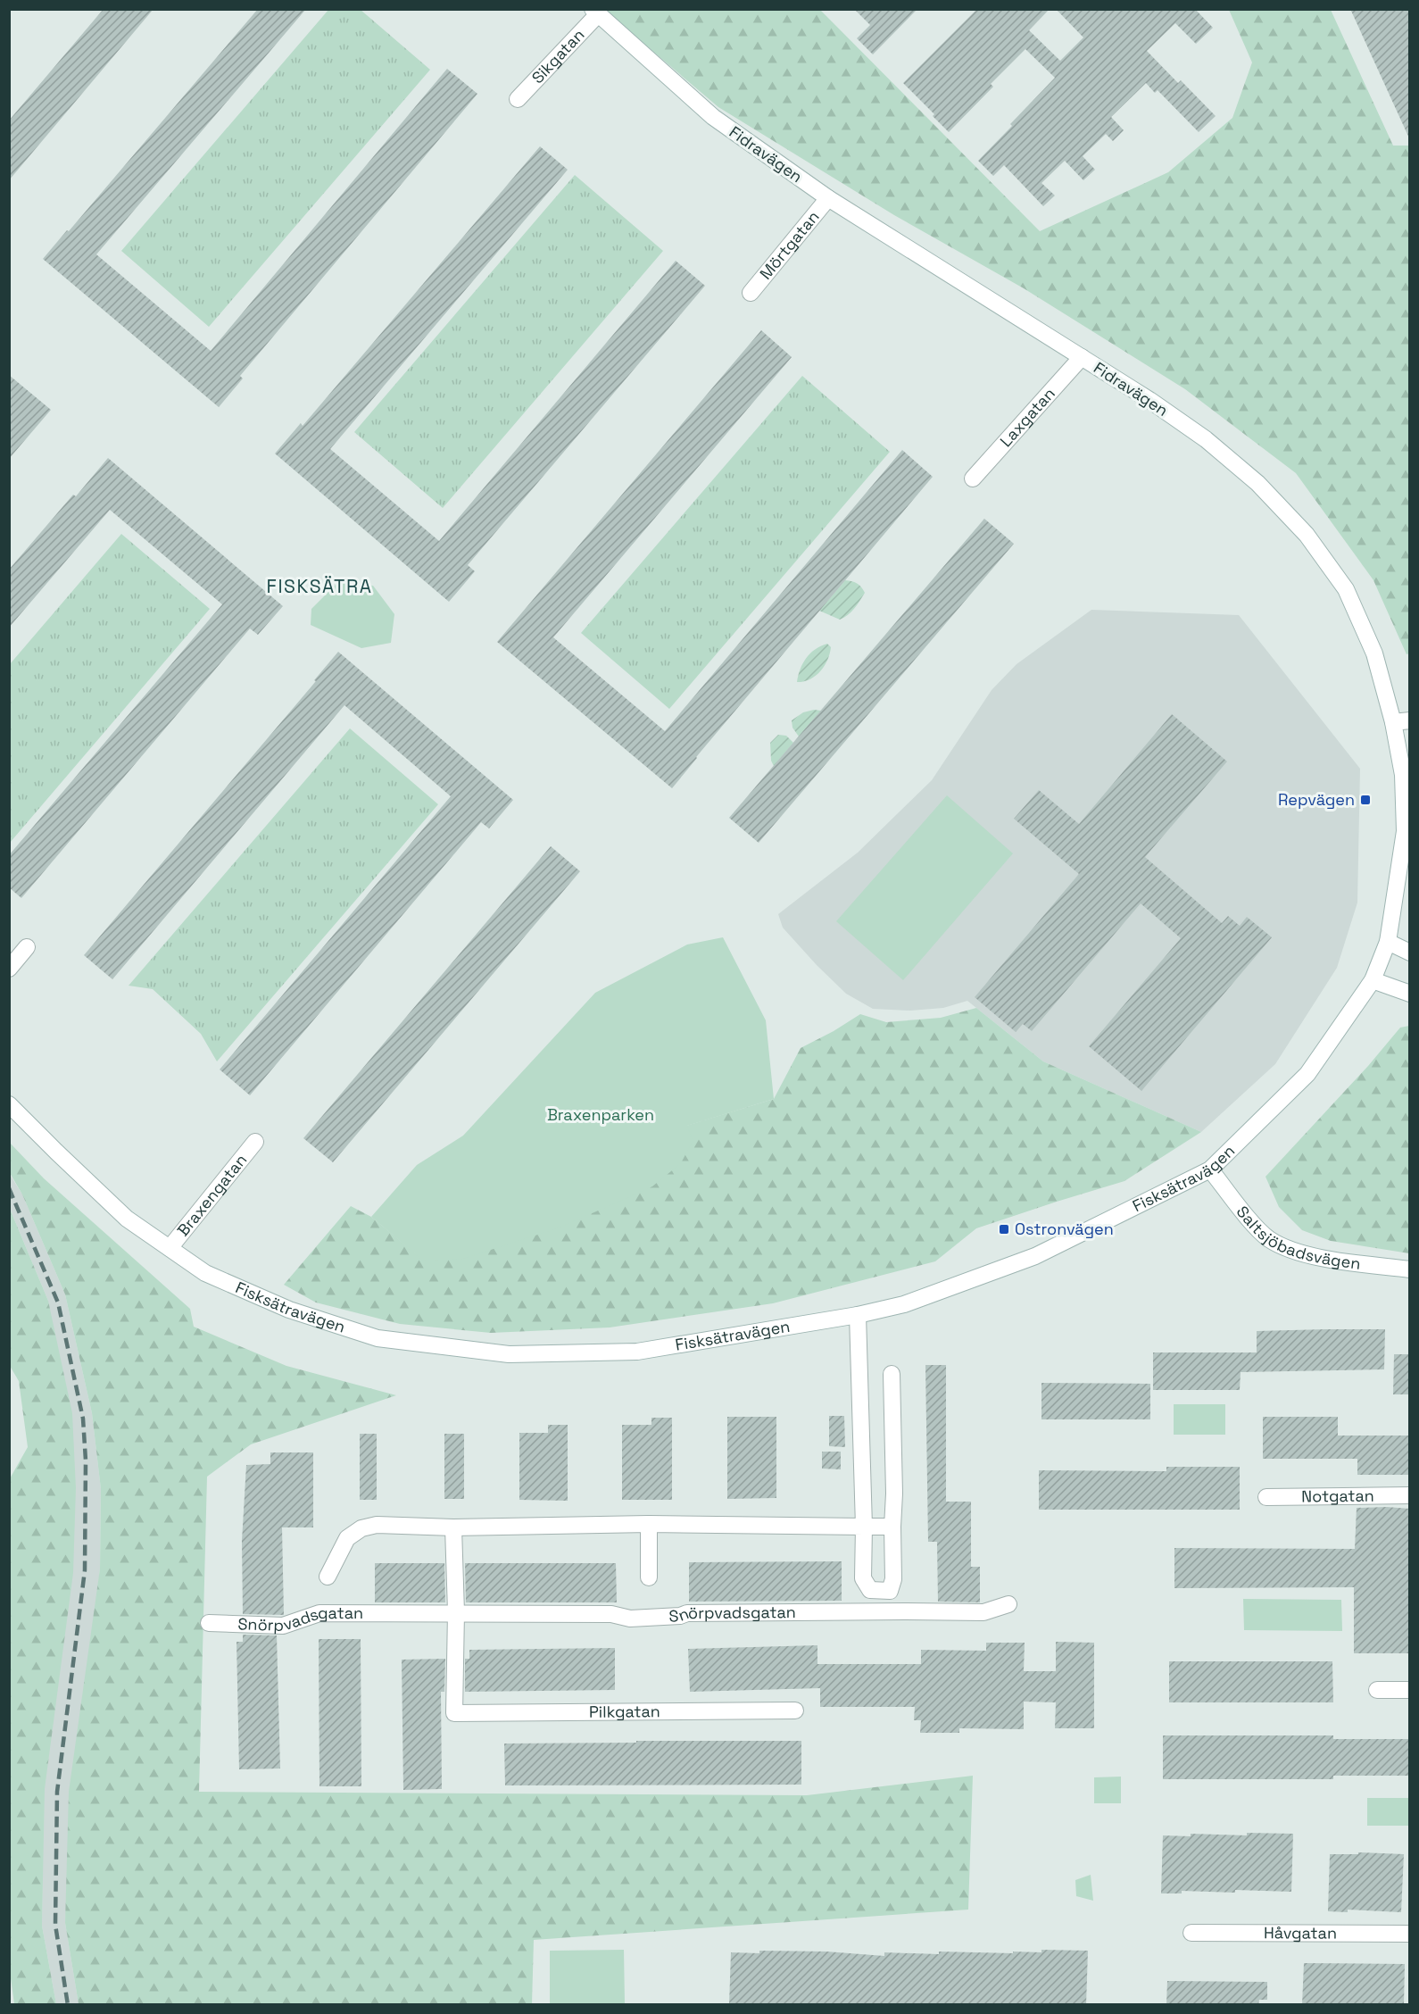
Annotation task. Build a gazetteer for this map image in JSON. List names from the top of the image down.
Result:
{
  "streets": {
    "street": [
      "Sikgatan",
      "Fidravägen",
      "Mörtgatan",
      "Laxgatan",
      "Fisksätravägen",
      "Braxengatan",
      "Saltsjöbadsvägen",
      "Notgatan",
      "Snörpvadsgatan",
      "Pilkgatan",
      "Håvgatan"
    ]
  },
  "crossings": [
    ["Sikgatan", "Fidravägen"],
    ["Fidravägen", "Mörtgatan"],
    ["Fidravägen", "Laxgatan"],
    ["Fidravägen", "Fisksätravägen"],
    ["Fisksätravägen", "Braxengatan"],
    ["Fisksätravägen", "Saltsjöbadsvägen"],
    ["Snörpvadsgatan", "Pilkgatan"]
  ],
  "districts": ["FISKSÄTRA"],
  "parks": ["Braxenparken"],
  "places": {
    "transit": ["Repvägen", "Ostronvägen"]
  }
}
